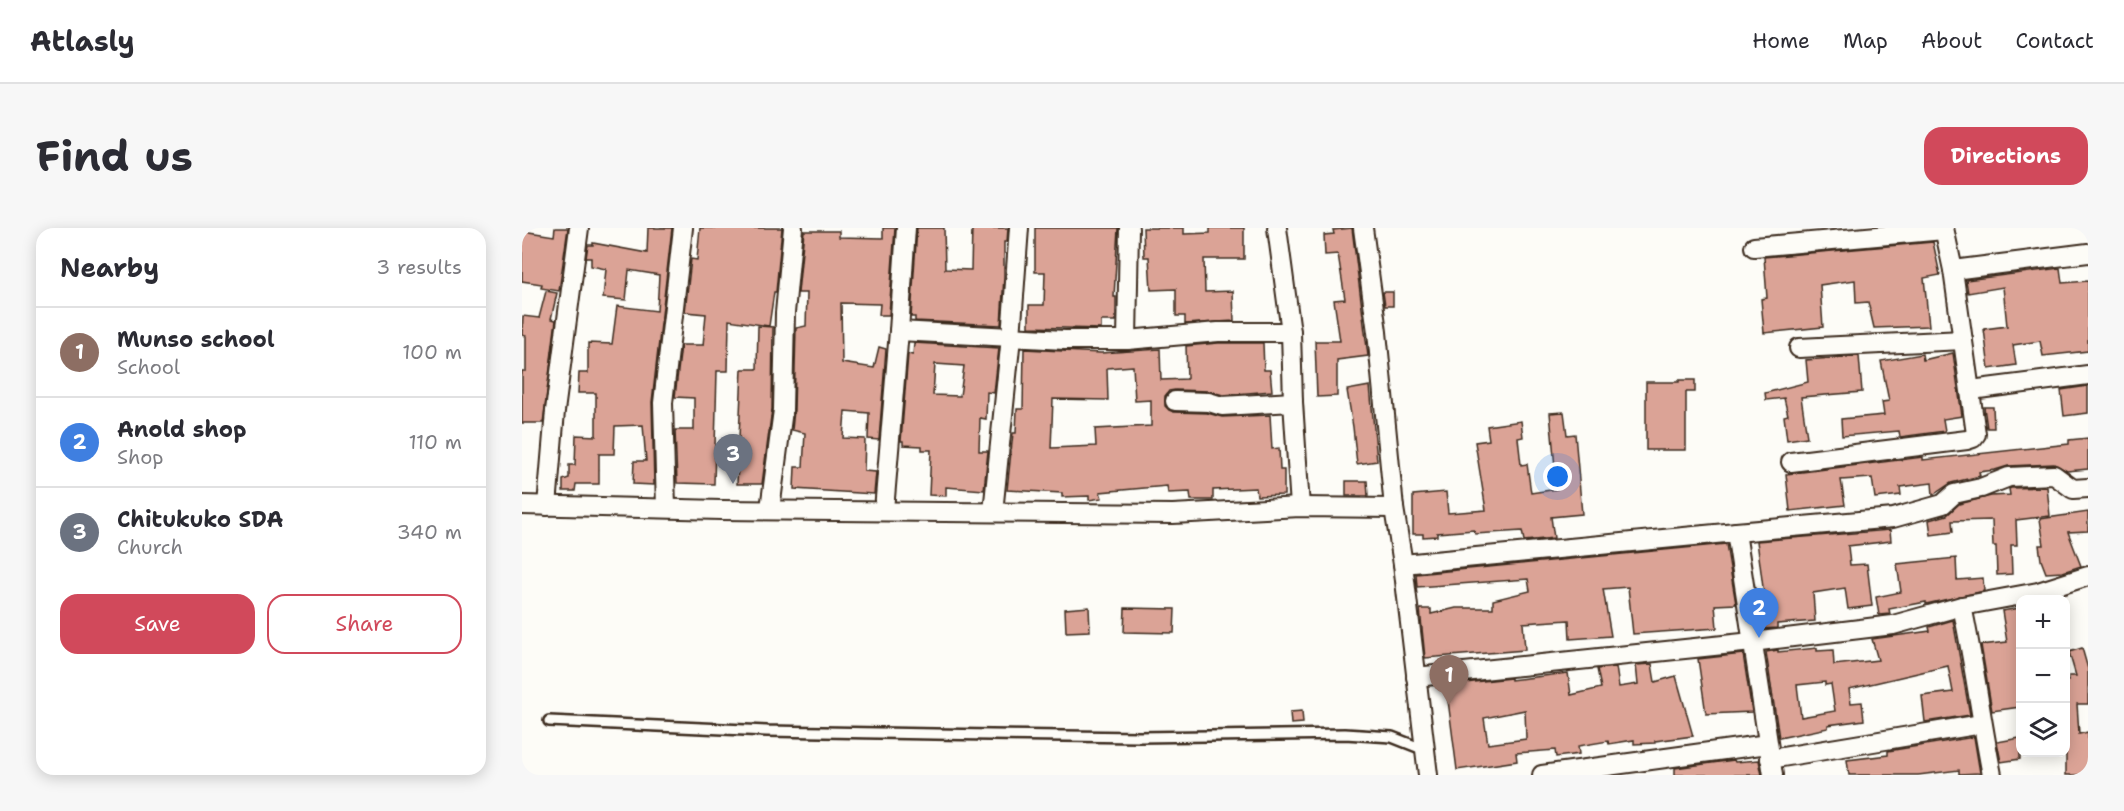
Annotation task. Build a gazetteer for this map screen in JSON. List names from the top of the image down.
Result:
{
  "page": {
    "header": "Atlasly",
    "nav": [
      "Home",
      "Map",
      "About",
      "Contact"
    ],
    "buttons": [
      "Directions",
      ["Save", "Share"]
    ],
    "title": "Find us",
    "heading": ["Nearby", "3 results"],
    "list": [
      {
        "mark": "1",
        "name": "Munso school",
        "note": "School",
        "value": "100 m"
      },
      {
        "mark": "2",
        "name": "Anold shop",
        "note": "Shop",
        "value": "110 m"
      },
      {
        "mark": "3",
        "name": "Chitukuko SDA",
        "note": "Church",
        "value": "340 m"
      }
    ],
    "pins": ["3", "2", "1"],
    "map_buttons": ["+", "−"]
  }
}
